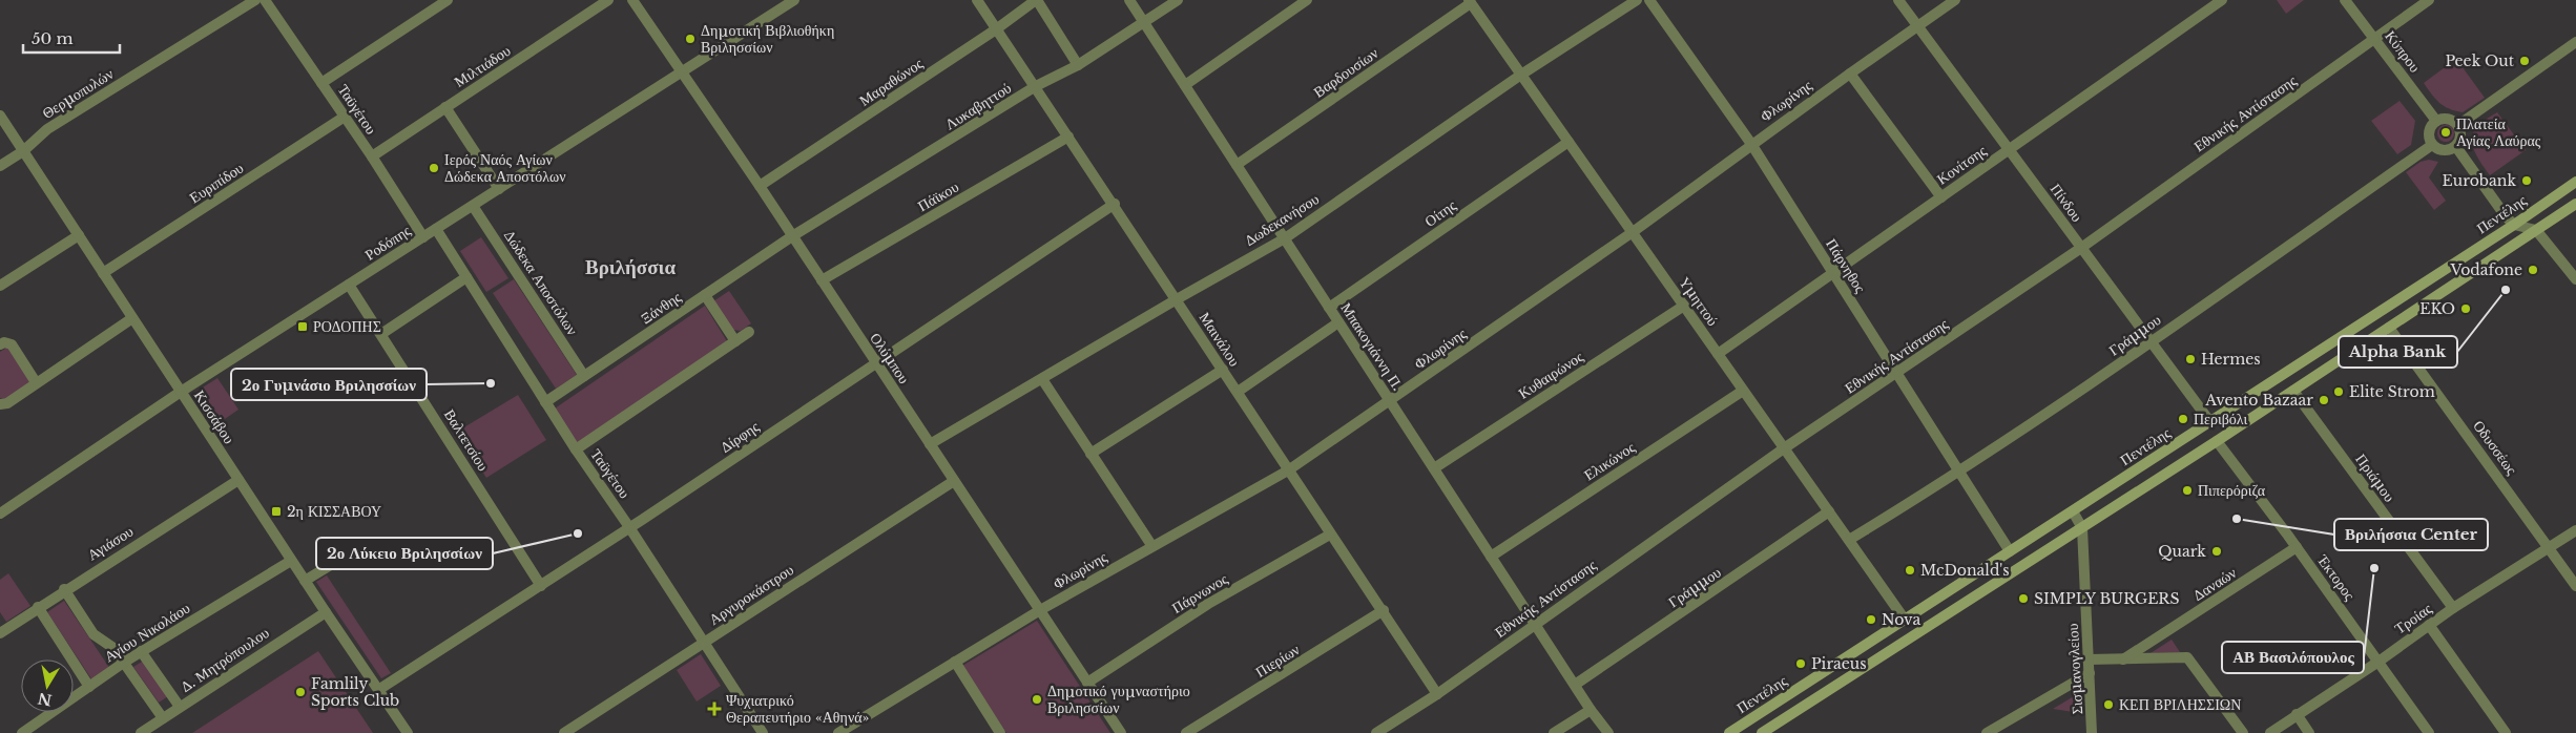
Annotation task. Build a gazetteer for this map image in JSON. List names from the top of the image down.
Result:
{
  "streets": {
    "main road": ["Πεντέλης"],
    "street": [
      "Κύπρου",
      "Μιλτιάδου",
      "Βαρδουσίων",
      "Μαραθώνος",
      "Θερμοπυλών",
      "Φλωρίνης",
      "Λυκαβηττού",
      "Ταϋγέτου",
      "Εθνικής Αντίστασης",
      "Κονίτσης",
      "Ευριπίδου",
      "Πάϊκου",
      "Πίνδου",
      "Οίτης",
      "Δωδεκανήσου",
      "Ροδόπης",
      "Πάρνηθος",
      "Δώδεκα Αποστόλων",
      "Υμηττού",
      "Ξάνθης",
      "Γράμμου",
      "Μαινάλου",
      "Μπακογιάννη Π.",
      "Ολύμπου",
      "Κυθαιρώνος",
      "Κισσάβου",
      "Δίρφης",
      "Βαλτετσίου",
      "Οδυσσέως",
      "Ελικώνος",
      "Πριάμου",
      "Αγιάσου",
      "Έκτορος",
      "Δαναών",
      "Πάρνωνος",
      "Αργυροκάστρου",
      "Τροίας",
      "Αγίου Νικολάου",
      "Δ. Μητρόπουλου",
      "Πιερίων",
      "Σισμανογλείου"
    ]
  },
  "crossings": [
    ["Κύπρου", "Εθνικής Αντίστασης"],
    ["Κύπρου", "Γράμμου"],
    ["Μιλτιάδου", "Ταϋγέτου"],
    ["Βαρδουσίων", "Υμηττού"],
    ["Βαρδουσίων", "Μπακογιάννη Π."],
    ["Μαραθώνος", "Μαινάλου"],
    ["Μαραθώνος", "Ολύμπου"],
    ["Θερμοπυλών", "Κισσάβου"],
    ["Φλωρίνης", "Πίνδου"],
    ["Φλωρίνης", "Πάρνηθος"],
    ["Φλωρίνης", "Υμηττού"],
    ["Φλωρίνης", "Μαινάλου"],
    ["Φλωρίνης", "Μπακογιάννη Π."],
    ["Φλωρίνης", "Ολύμπου"],
    ["Λυκαβηττού", "Ξάνθης"],
    ["Λυκαβηττού", "Μαινάλου"],
    ["Λυκαβηττού", "Μπακογιάννη Π."],
    ["Λυκαβηττού", "Ολύμπου"],
    ["Ταϋγέτου", "Ευριπίδου"],
    ["Ταϋγέτου", "Ροδόπης"],
    ["Ταϋγέτου", "Ξάνθης"],
    ["Ταϋγέτου", "Δίρφης"],
    ["Ταϋγέτου", "Αργυροκάστρου"],
    ["Εθνικής Αντίστασης", "Πίνδου"],
    ["Εθνικής Αντίστασης", "Πάρνηθος"],
    ["Εθνικής Αντίστασης", "Υμηττού"],
    ["Εθνικής Αντίστασης", "Μαινάλου"],
    ["Εθνικής Αντίστασης", "Μπακογιάννη Π."],
    ["Κονίτσης", "Πίνδου"],
    ["Κονίτσης", "Πάρνηθος"],
    ["Κονίτσης", "Υμηττού"],
    ["Ευριπίδου", "Κισσάβου"],
    ["Πάϊκου", "Μαινάλου"],
    ["Πάϊκου", "Ολύμπου"],
    ["Πίνδου", "Πεντέλης"],
    ["Πίνδου", "Γράμμου"],
    ["Οίτης", "Υμηττού"],
    ["Οίτης", "Μπακογιάννη Π."],
    ["Πεντέλης", "Πάρνηθος"],
    ["Πεντέλης", "Υμηττού"],
    ["Πεντέλης", "Σισμανογλείου"],
    ["Δωδεκανήσου", "Υμηττού"],
    ["Δωδεκανήσου", "Μαινάλου"],
    ["Δωδεκανήσου", "Μπακογιάννη Π."],
    ["Δωδεκανήσου", "Ολύμπου"],
    ["Ροδόπης", "Δώδεκα Αποστόλων"],
    ["Ροδόπης", "Ολύμπου"],
    ["Ροδόπης", "Κισσάβου"],
    ["Ροδόπης", "Βαλτετσίου"],
    ["Πάρνηθος", "Γράμμου"],
    ["Δώδεκα Αποστόλων", "Ξάνθης"],
    ["Υμηττού", "Γράμμου"],
    ["Υμηττού", "Κυθαιρώνος"],
    ["Υμηττού", "Ελικώνος"],
    ["Ξάνθης", "Ολύμπου"],
    ["Γράμμου", "Μπακογιάννη Π."],
    ["Μαινάλου", "Δίρφης"],
    ["Μαινάλου", "Πάρνωνος"],
    ["Μαινάλου", "Πιερίων"],
    ["Μπακογιάννη Π.", "Κυθαιρώνος"],
    ["Μπακογιάννη Π.", "Ελικώνος"],
    ["Ολύμπου", "Δίρφης"],
    ["Ολύμπου", "Πάρνωνος"],
    ["Ολύμπου", "Αργυροκάστρου"],
    ["Κισσάβου", "Δίρφης"],
    ["Κισσάβου", "Αγιάσου"],
    ["Κισσάβου", "Αγίου Νικολάου"],
    ["Κισσάβου", "Δ. Μητρόπουλου"],
    ["Δίρφης", "Βαλτετσίου"],
    ["Οδυσσέως", "Τροίας"],
    ["Πριάμου", "Τροίας"],
    ["Έκτορος", "Δαναών"],
    ["Έκτορος", "Τροίας"]
  ],
  "districts": ["Βριλήσσια"],
  "places": {
    "other": [
      "Δημοτική Βιβλιοθήκη Βριλησσίων",
      "Peek Out",
      "Πλατεία Αγίας Λαύρας",
      "Ιερός Ναός Αγίων Δώδεκα Αποστόλων",
      "Eurobank",
      "Vodafone",
      "Alpha Bank",
      "EKO",
      "Hermes",
      "2ο Γυμνάσιο Βριλησσίων",
      "Elite Strom",
      "Avento Bazaar",
      "Περιβόλι",
      "Πιπερόριζα",
      "Βριλήσσια Center",
      "2ο Λύκειο Βριλησσίων",
      "Quark",
      "ΑΒ Βασιλόπουλος",
      "McDonald's",
      "SIMPLY BURGERS",
      "Nova",
      "Piraeus",
      "Famlily Sports Club",
      "Δημοτικό γυμναστήριο Βριλησσίων",
      "ΚΕΠ ΒΡΙΛΗΣΣΙΩΝ"
    ],
    "transit": ["ΡΟΔΟΠΗΣ", "2η ΚΙΣΣΑΒΟΥ"],
    "health": ["Ψυχιατρικό Θεραπευτήριο «Αθηνά»"]
  },
  "scale_bar": "50 m",
  "north": "bottom"
}
